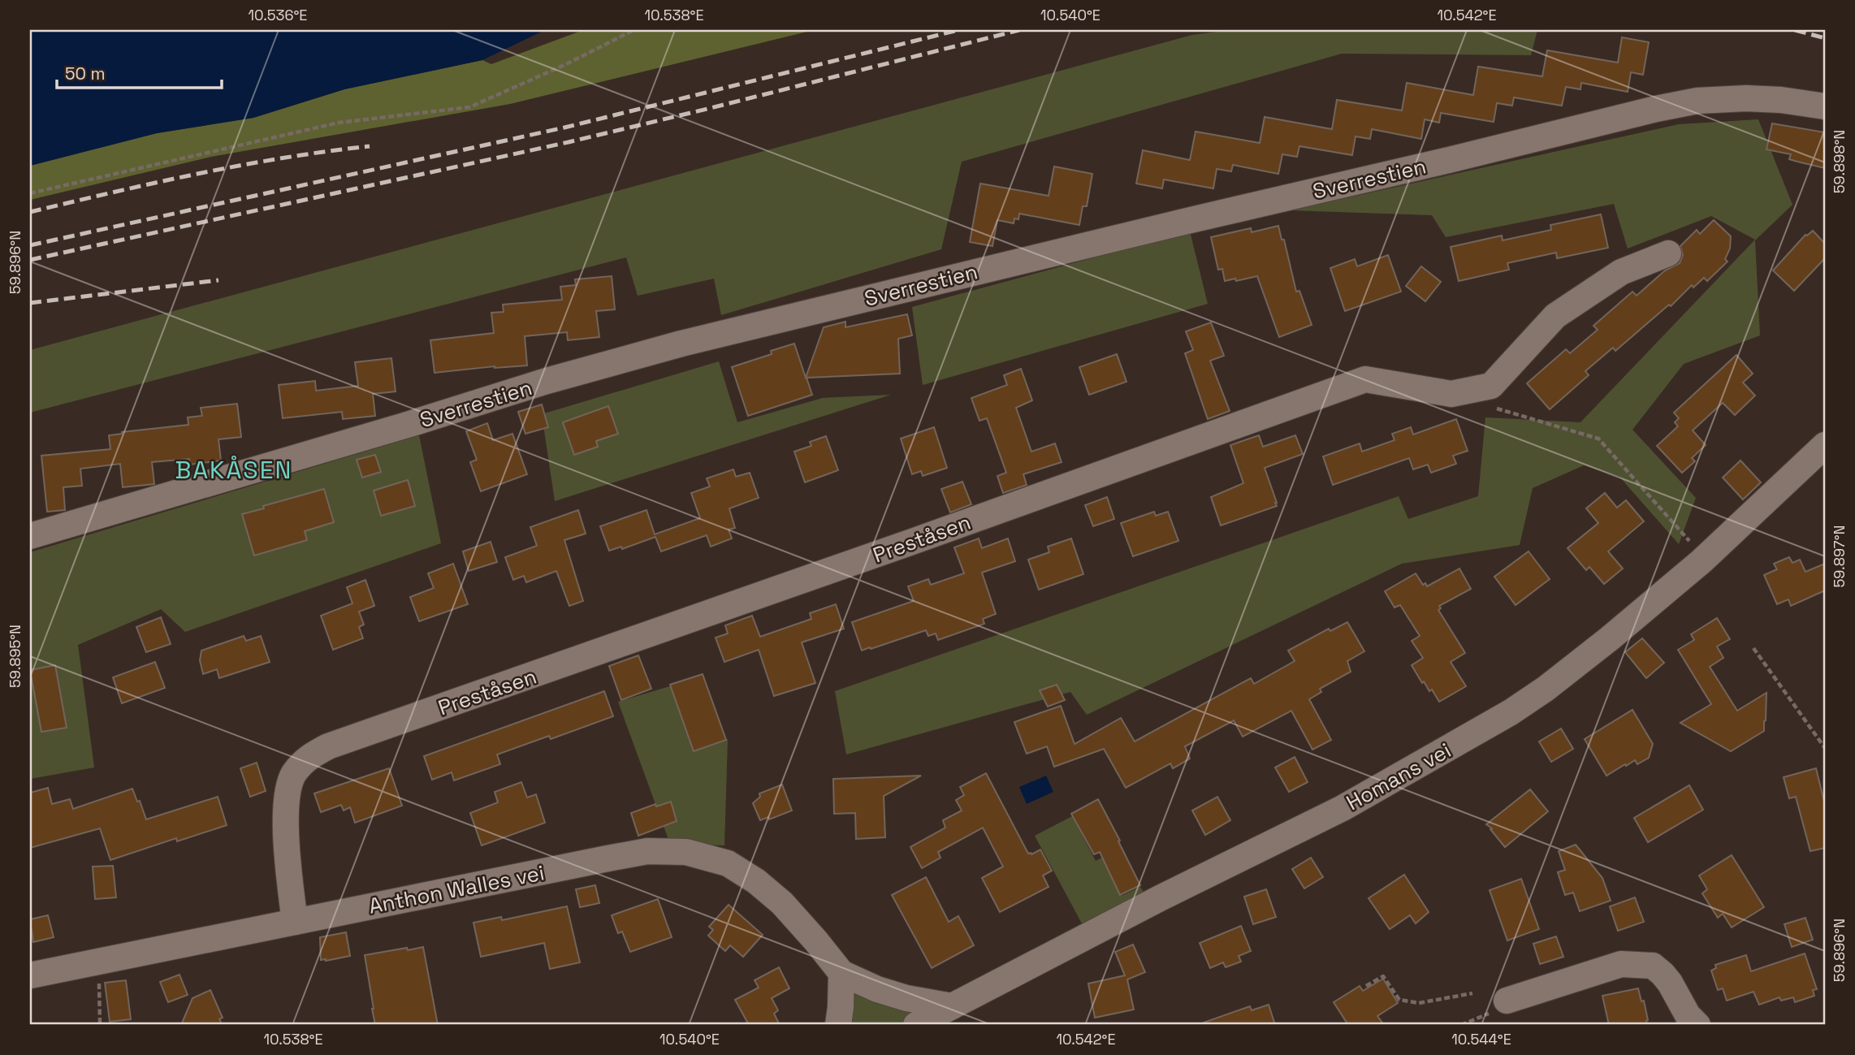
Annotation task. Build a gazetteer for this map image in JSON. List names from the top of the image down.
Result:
{
  "streets": {
    "street": [
      "Sverrestien",
      "Preståsen",
      "Homans vei",
      "Anthon Walles vei"
    ]
  },
  "crossings": [
    ["Preståsen", "Anthon Walles vei"],
    ["Homans vei", "Anthon Walles vei"]
  ],
  "districts": ["BAKÅSEN"],
  "scale_bar": "50 m",
  "coordinates": [
    "10.536°E",
    "10.538°E",
    "10.540°E",
    "10.542°E",
    "59.898°N",
    "59.896°N",
    "59.897°N",
    "59.895°N",
    "10.544°E"
  ]
}
